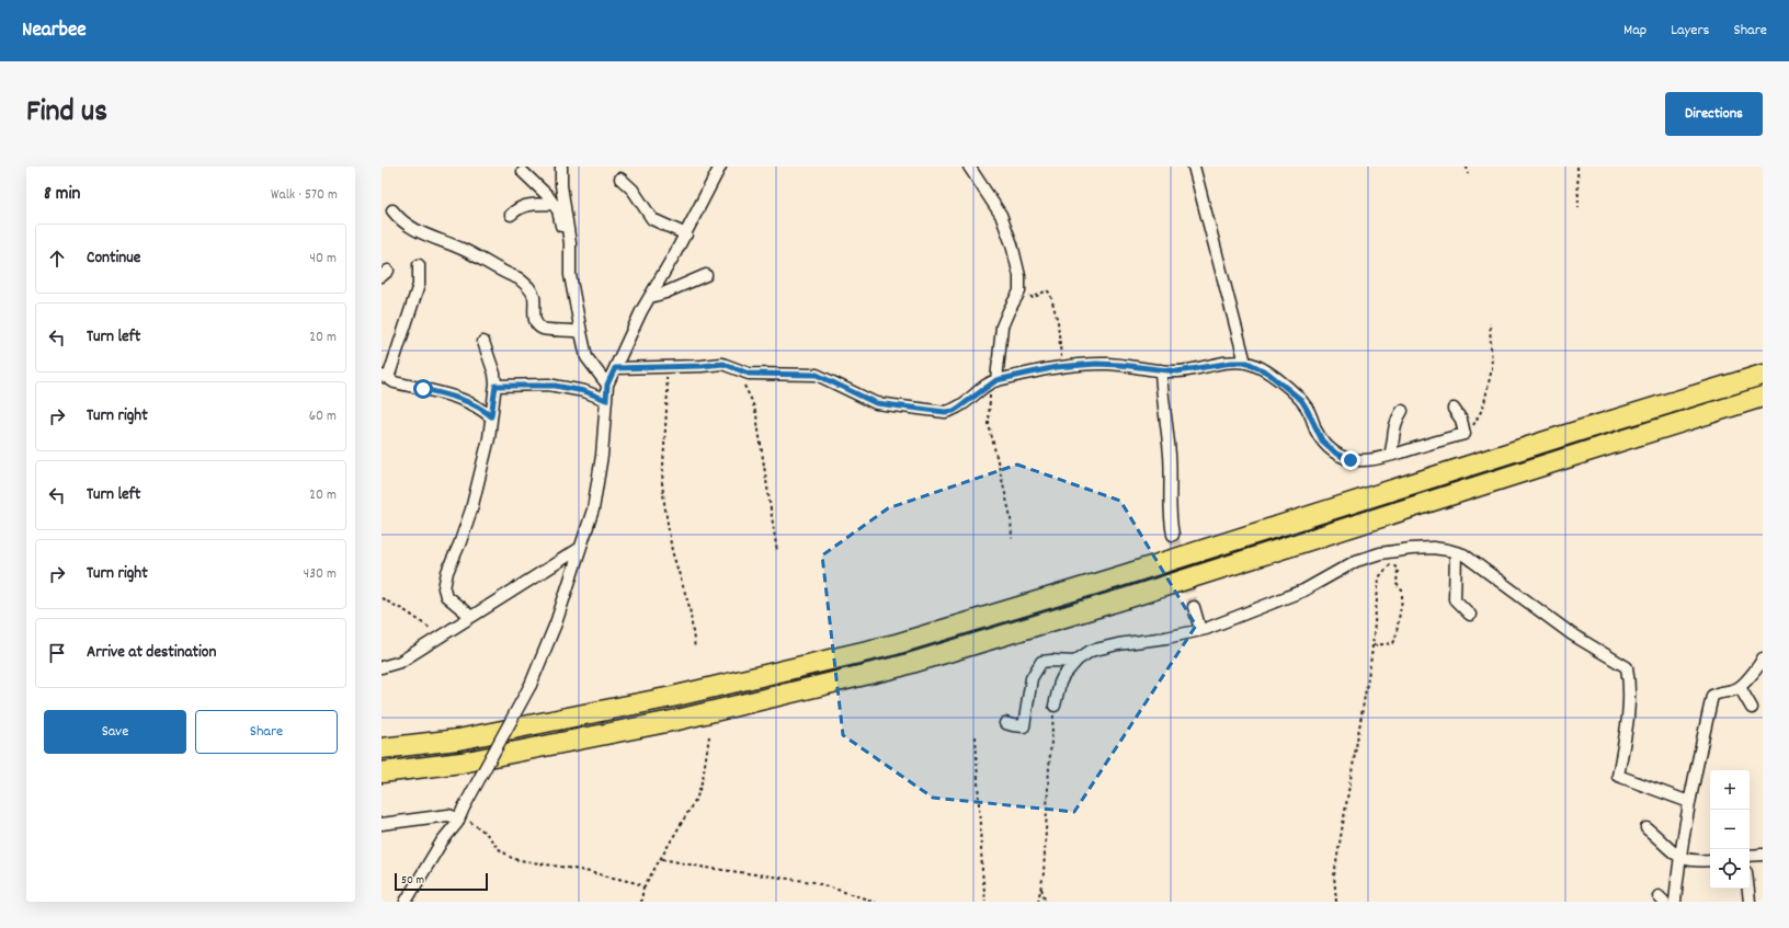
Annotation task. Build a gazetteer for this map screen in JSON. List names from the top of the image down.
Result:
{
  "scale_bar": "50 m",
  "page": {
    "header": "Nearbee",
    "nav": ["Map", "Layers", "Share"],
    "title": "Find us",
    "buttons": [
      "Directions",
      ["Save", "Share"]
    ],
    "heading": ["8 min", "Walk · 570 m"],
    "list": [
      ["Continue", "40 m"],
      ["Turn left", "20 m"],
      ["Turn right", "60 m"],
      ["Turn left", "20 m"],
      ["Turn right", "430 m"],
      "Arrive at destination"
    ],
    "map_buttons": ["+", "−"],
    "scale": "50 m"
  }
}
